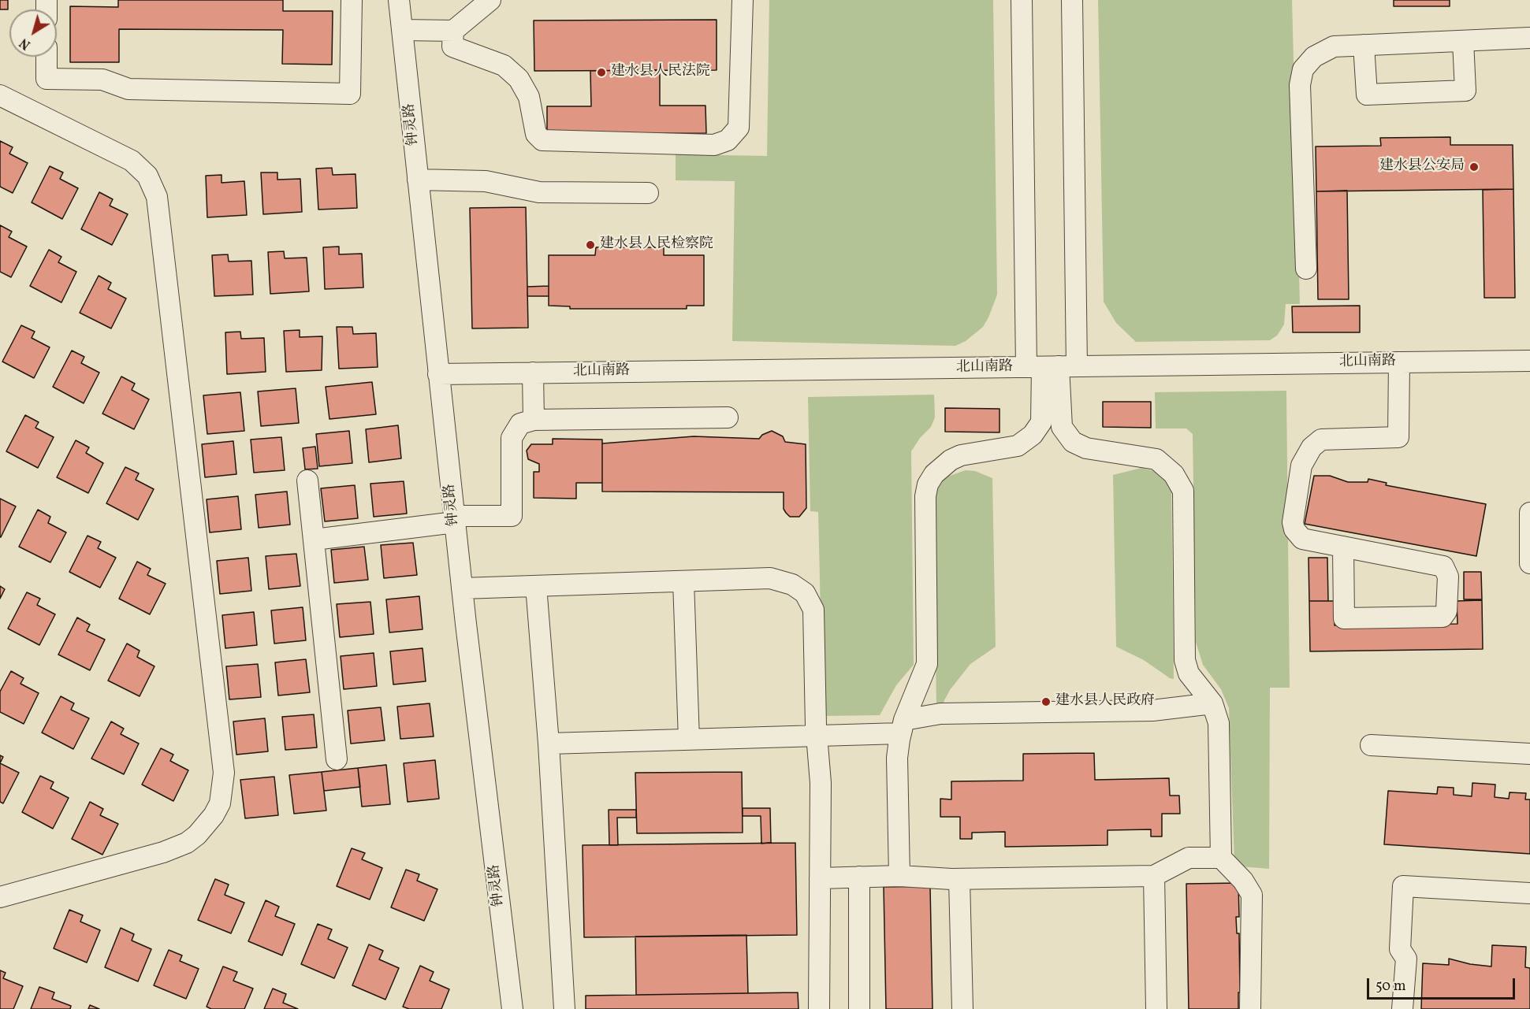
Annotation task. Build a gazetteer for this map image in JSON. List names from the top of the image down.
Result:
{
  "streets": {
    "street": ["钟灵路", "北山南路"]
  },
  "crossings": [
    ["钟灵路", "北山南路"]
  ],
  "places": [
    "建水县人民法院",
    "建水县公安局",
    "建水县人民检察院",
    "建水县人民政府"
  ],
  "scale_bar": "50 m",
  "north": "bottom left"
}
